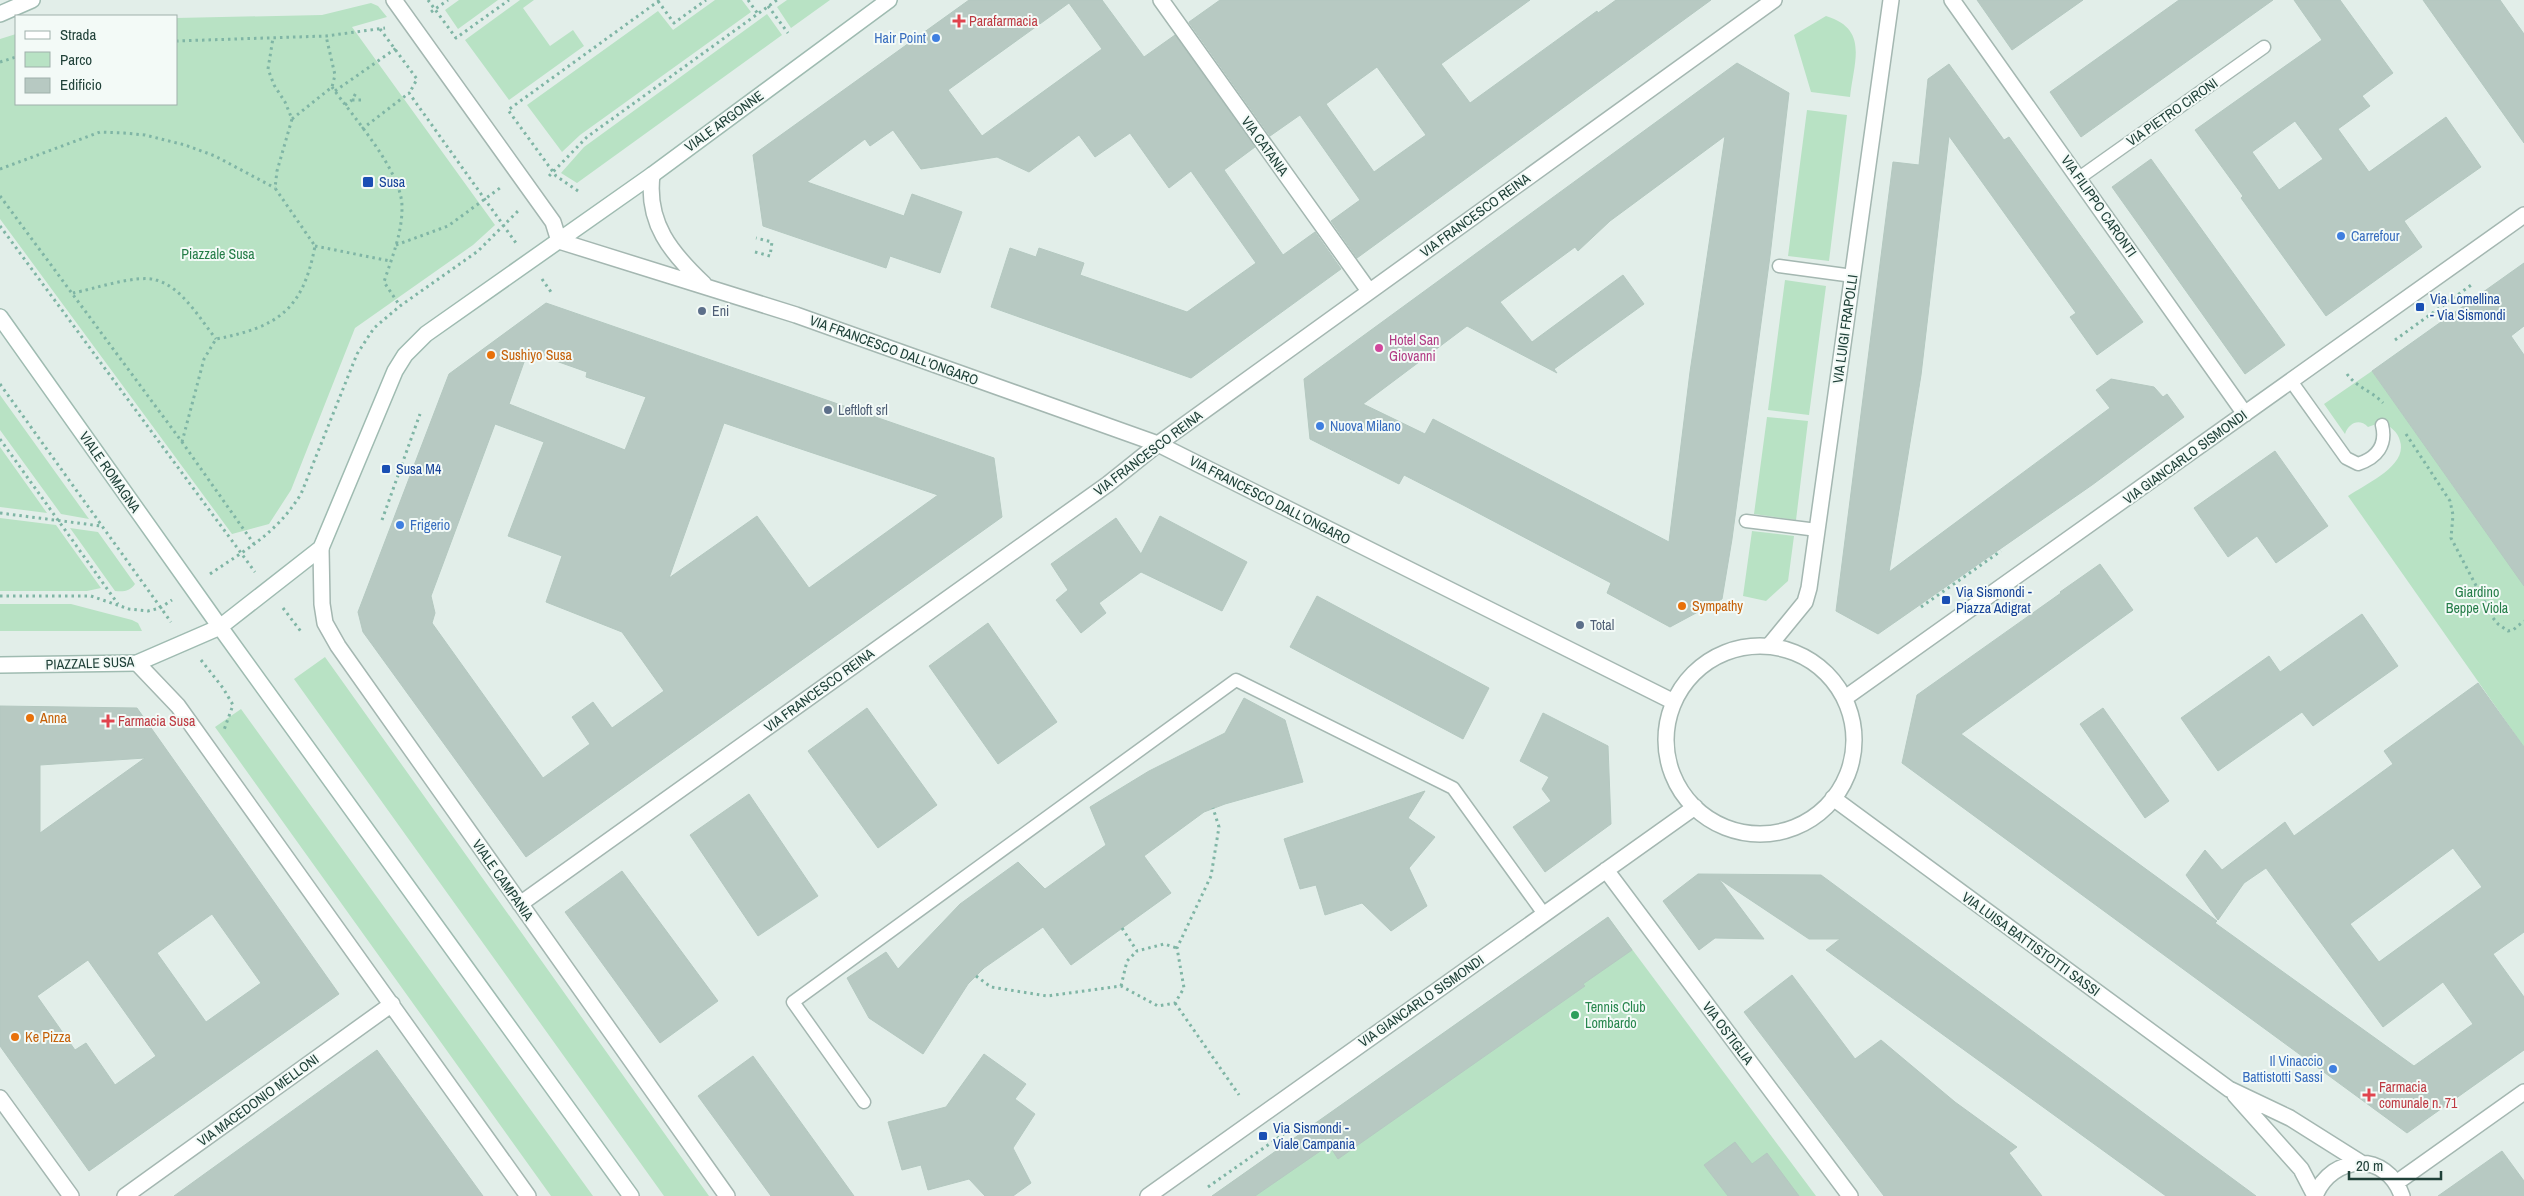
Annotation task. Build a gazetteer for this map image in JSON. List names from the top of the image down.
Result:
{
  "streets": {
    "street": [
      "VIALE ARGONNE",
      "VIA CATANIA",
      "VIA FILIPPO CARONTI",
      "VIA FRANCESCO REINA",
      "VIA LUIGI FRAPOLLI",
      "VIA FRANCESCO DALL'ONGARO",
      "VIA GIANCARLO SISMONDI",
      "VIALE ROMAGNA",
      "PIAZZALE SUSA",
      "VIALE CAMPANIA",
      "VIA LUISA BATTISTOTTI SASSI",
      "VIA OSTIGLIA",
      "VIA MACEDONIO MELLONI"
    ],
    "lane": ["VIA PIETRO CIRONI"]
  },
  "crossings": [
    ["VIA PIETRO CIRONI", "VIA FILIPPO CARONTI"],
    ["VIALE ARGONNE", "VIA FRANCESCO DALL'ONGARO"],
    ["VIALE ARGONNE", "PIAZZALE SUSA"],
    ["VIA CATANIA", "VIA FRANCESCO REINA"],
    ["VIA FILIPPO CARONTI", "VIA GIANCARLO SISMONDI"],
    ["VIA FRANCESCO REINA", "VIA FRANCESCO DALL'ONGARO"],
    ["VIA FRANCESCO REINA", "VIALE CAMPANIA"],
    ["VIA FRANCESCO DALL'ONGARO", "PIAZZALE SUSA"],
    ["VIA GIANCARLO SISMONDI", "VIA OSTIGLIA"],
    ["VIALE ROMAGNA", "PIAZZALE SUSA"],
    ["PIAZZALE SUSA", "VIALE CAMPANIA"]
  ],
  "parks": ["Piazzale Susa", "Giardino Beppe Viola"],
  "places": {
    "health": ["Parafarmacia", "Farmacia Susa", "Farmacia comunale n. 71"],
    "other": [
      "Hair Point",
      "Carrefour",
      "Eni",
      "Hotel San Giovanni",
      "Sushiyo Susa",
      "Leftloft srl",
      "Nuova Milano",
      "Frigerio",
      "Sympathy",
      "Total",
      "Anna",
      "Tennis Club Lombardo",
      "Ke Pizza",
      "Il Vinaccio Battistotti Sassi"
    ],
    "transit": [
      "Susa",
      "Via Lomellina - Via Sismondi",
      "Susa M4",
      "Via Sismondi - Piazza Adigrat",
      "Via Sismondi - Viale Campania"
    ]
  },
  "legend": ["Strada", "Parco", "Edificio"],
  "scale_bar": "20 m"
}
